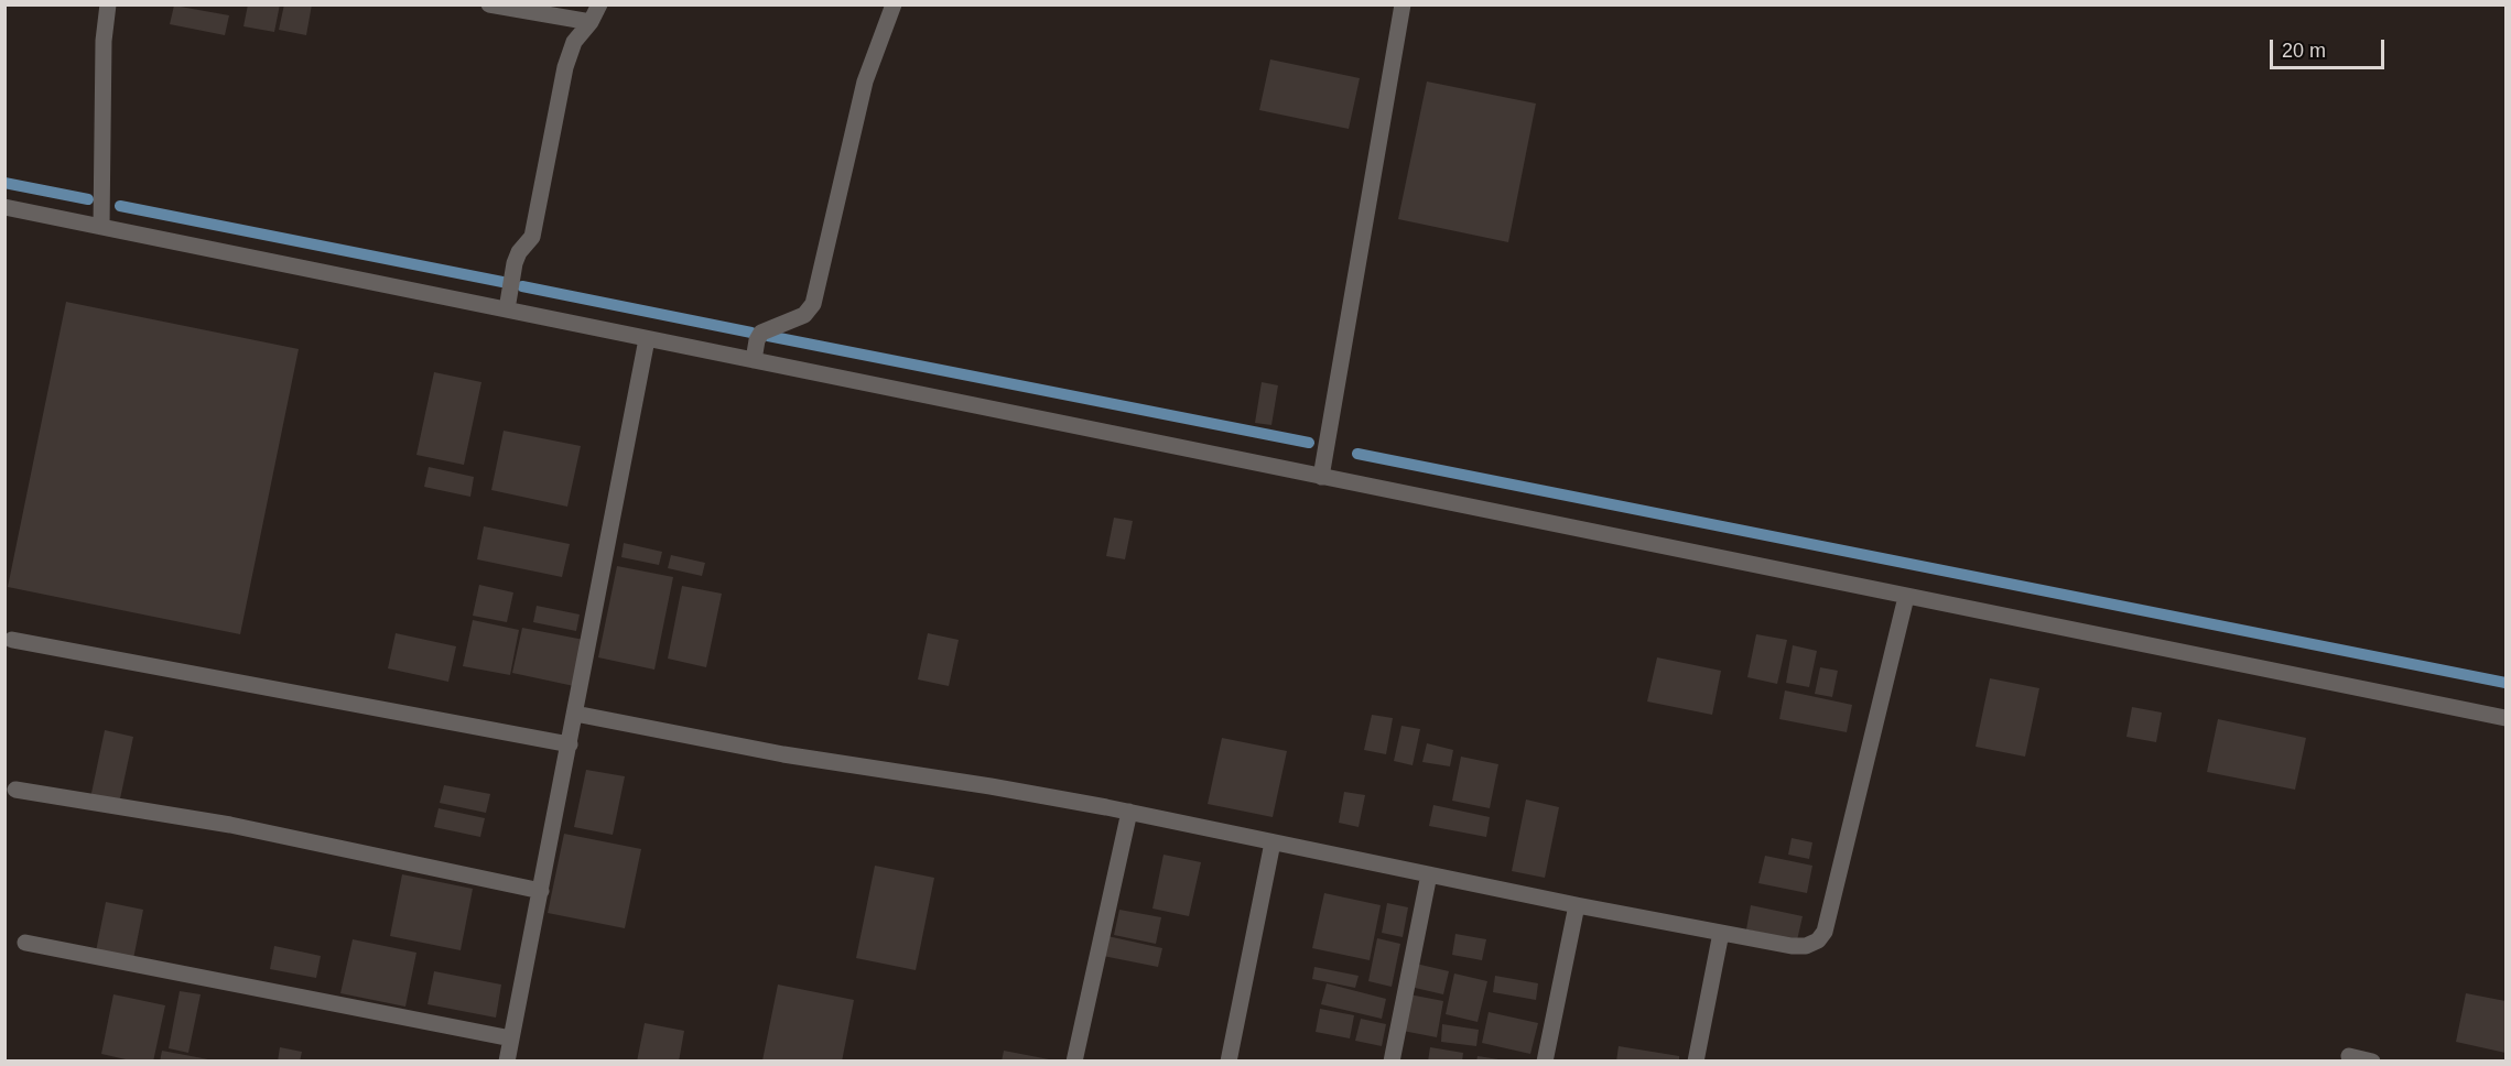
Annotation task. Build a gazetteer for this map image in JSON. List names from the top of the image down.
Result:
{
  "scale_bar": "20 m"
}
